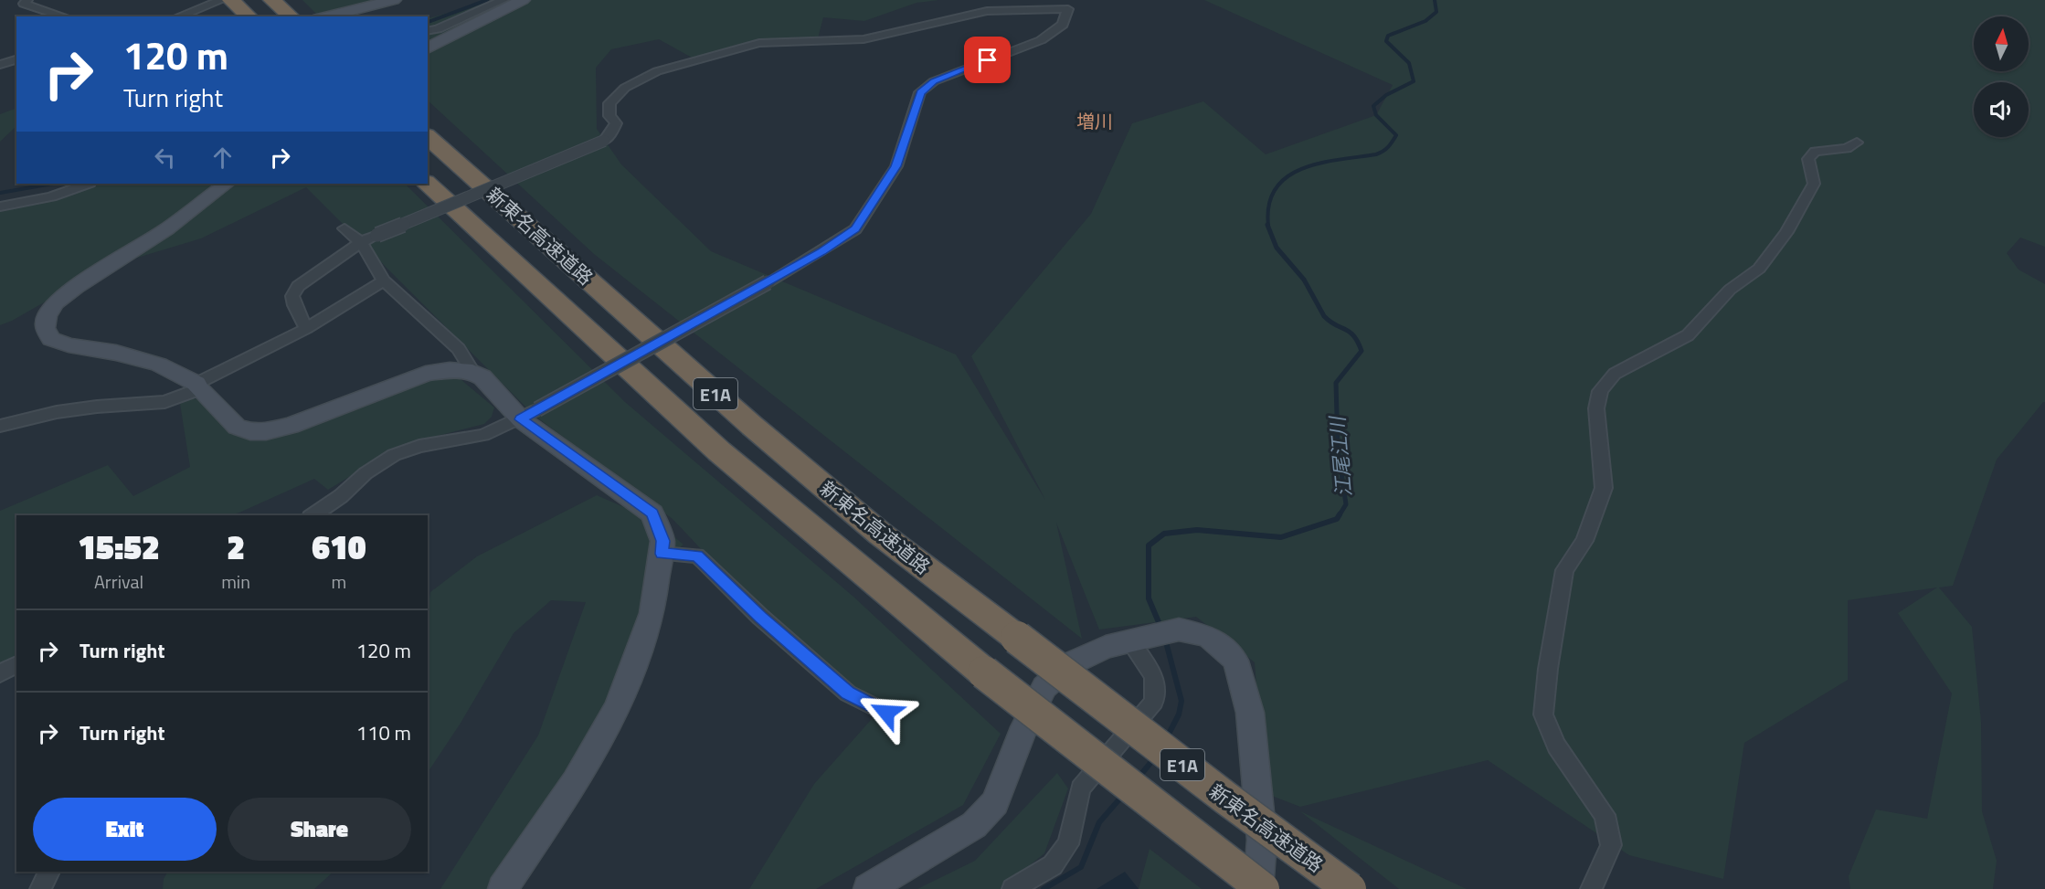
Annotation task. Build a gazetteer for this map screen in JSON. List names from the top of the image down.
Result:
{
  "streets": {
    "highway": ["新東名高速道路", "E1A"]
  },
  "districts": ["増川"],
  "water": ["江尾江川"],
  "north": "top",
  "page": {
    "turn": ["120 m", "Turn right"],
    "eta": [
      "15:52",
      "Arrival",
      "2",
      "min",
      "610",
      "m"
    ],
    "list": [
      {
        "name": "Turn right",
        "value": "120 m"
      },
      {
        "name": "Turn right",
        "value": "110 m"
      }
    ],
    "buttons": ["Exit", "Share"]
  }
}
